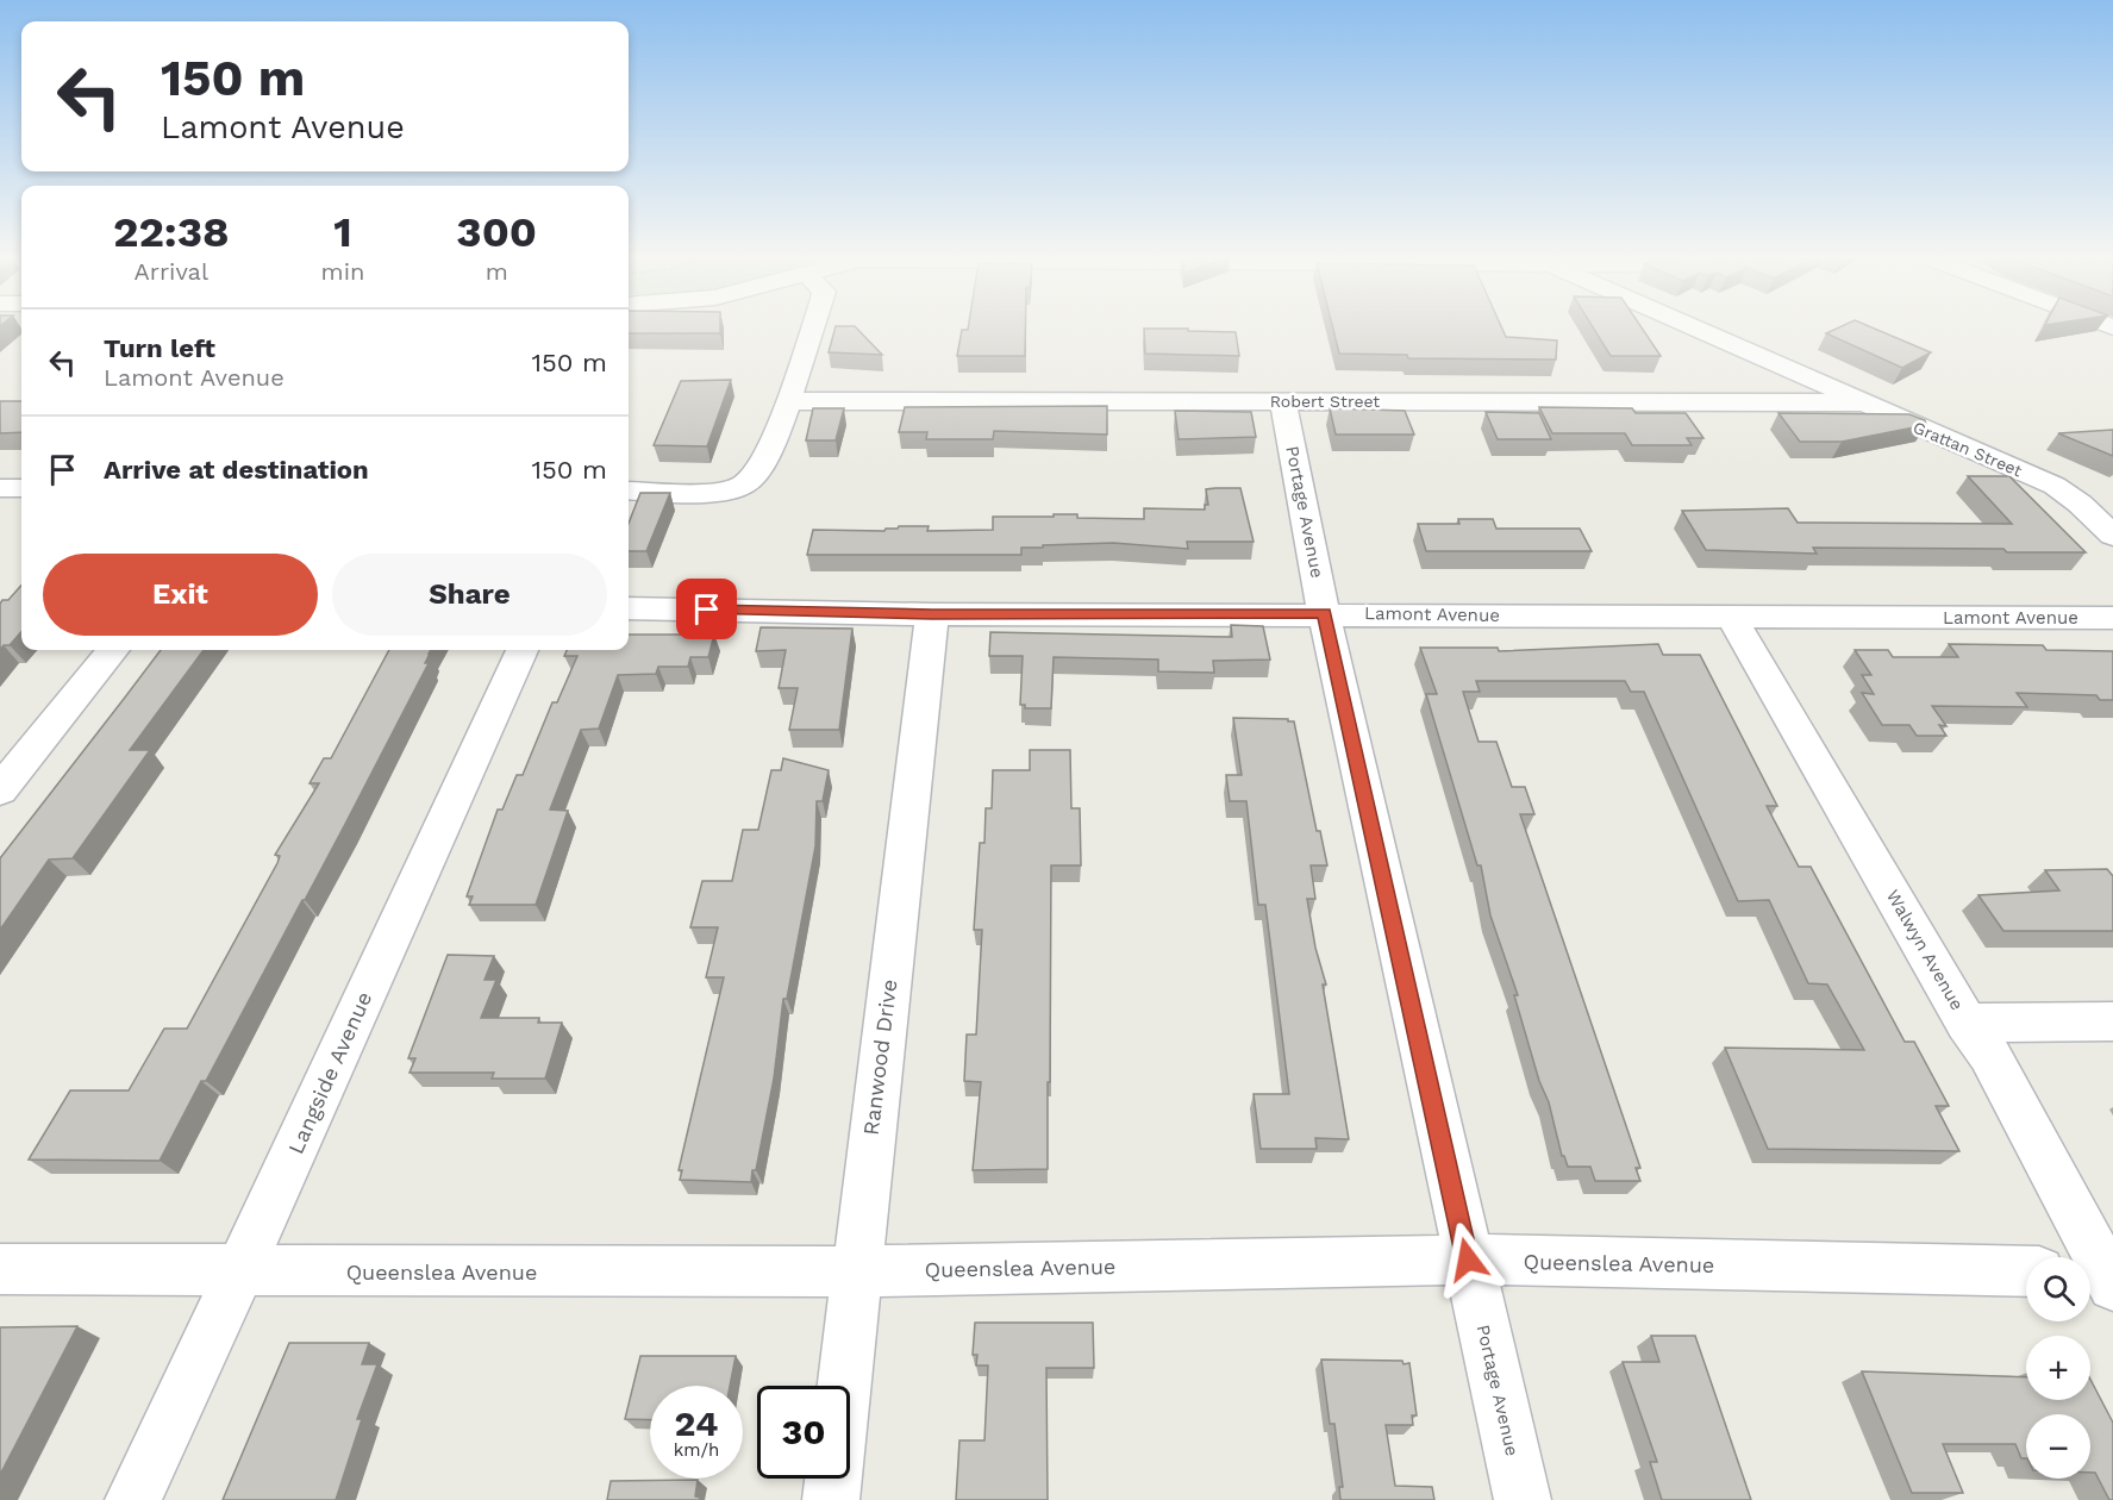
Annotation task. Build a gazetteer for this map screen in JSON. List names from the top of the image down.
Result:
{
  "streets": {
    "street": [
      "Robert Street",
      "Grattan Street",
      "Portage Avenue",
      "Lamont Avenue",
      "Walwyn Avenue",
      "Ranwood Drive",
      "Langside Avenue",
      "Queenslea Avenue"
    ]
  },
  "crossings": [
    ["Robert Street", "Grattan Street"],
    ["Robert Street", "Portage Avenue"],
    ["Portage Avenue", "Lamont Avenue"],
    ["Portage Avenue", "Queenslea Avenue"],
    ["Lamont Avenue", "Walwyn Avenue"],
    ["Lamont Avenue", "Ranwood Drive"],
    ["Ranwood Drive", "Queenslea Avenue"],
    ["Langside Avenue", "Queenslea Avenue"]
  ],
  "page": {
    "turn": ["150 m", "Lamont Avenue"],
    "eta": [
      "22:38",
      "Arrival",
      "1",
      "min",
      "300",
      "m"
    ],
    "list": [
      {
        "name": "Turn left",
        "note": "Lamont Avenue",
        "value": "150 m"
      },
      {
        "name": "Arrive at destination",
        "value": "150 m"
      }
    ],
    "buttons": ["Exit", "Share"],
    "map_buttons": ["+", "−"],
    "speed": "24 km/h",
    "limit": "30"
  }
}
